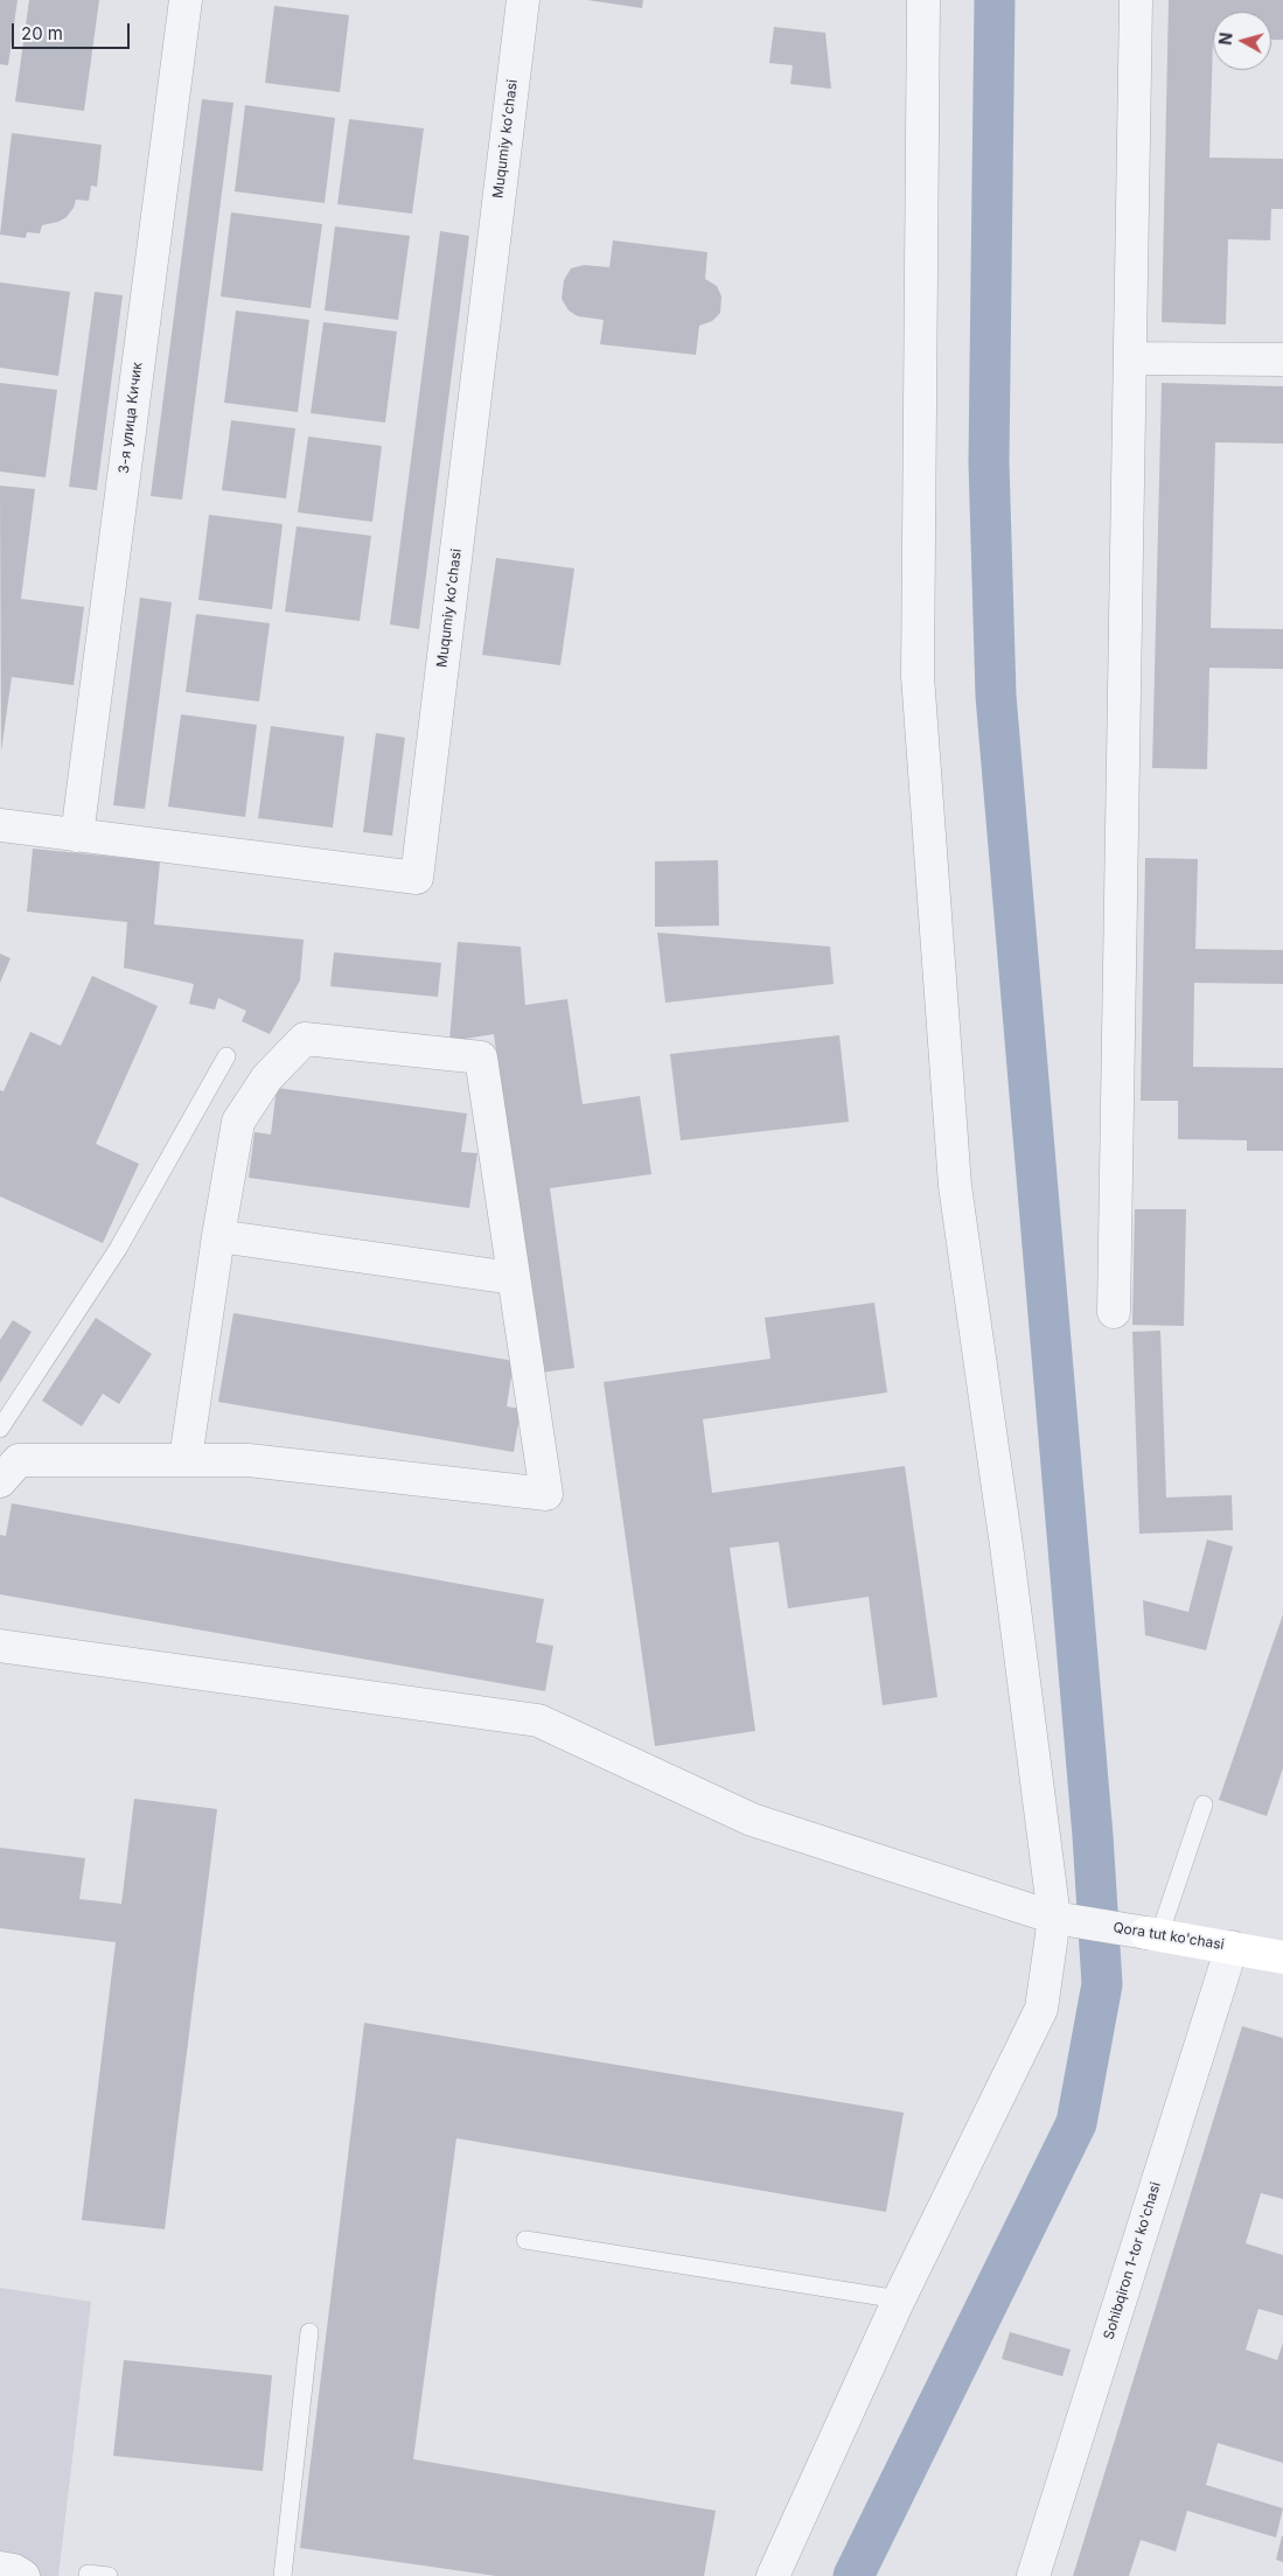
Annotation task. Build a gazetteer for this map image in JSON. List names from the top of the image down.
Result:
{
  "streets": {
    "street": [
      "Muqumiy koʻchasi",
      "3-я улица Кичик",
      "Qora tut ko'chasi",
      "Sohibqiron 1-tor ko'chasi"
    ]
  },
  "crossings": [
    ["Muqumiy koʻchasi", "3-я улица Кичик"],
    ["Qora tut ko'chasi", "Sohibqiron 1-tor ko'chasi"]
  ],
  "scale_bar": "20 m",
  "north": "left"
}
